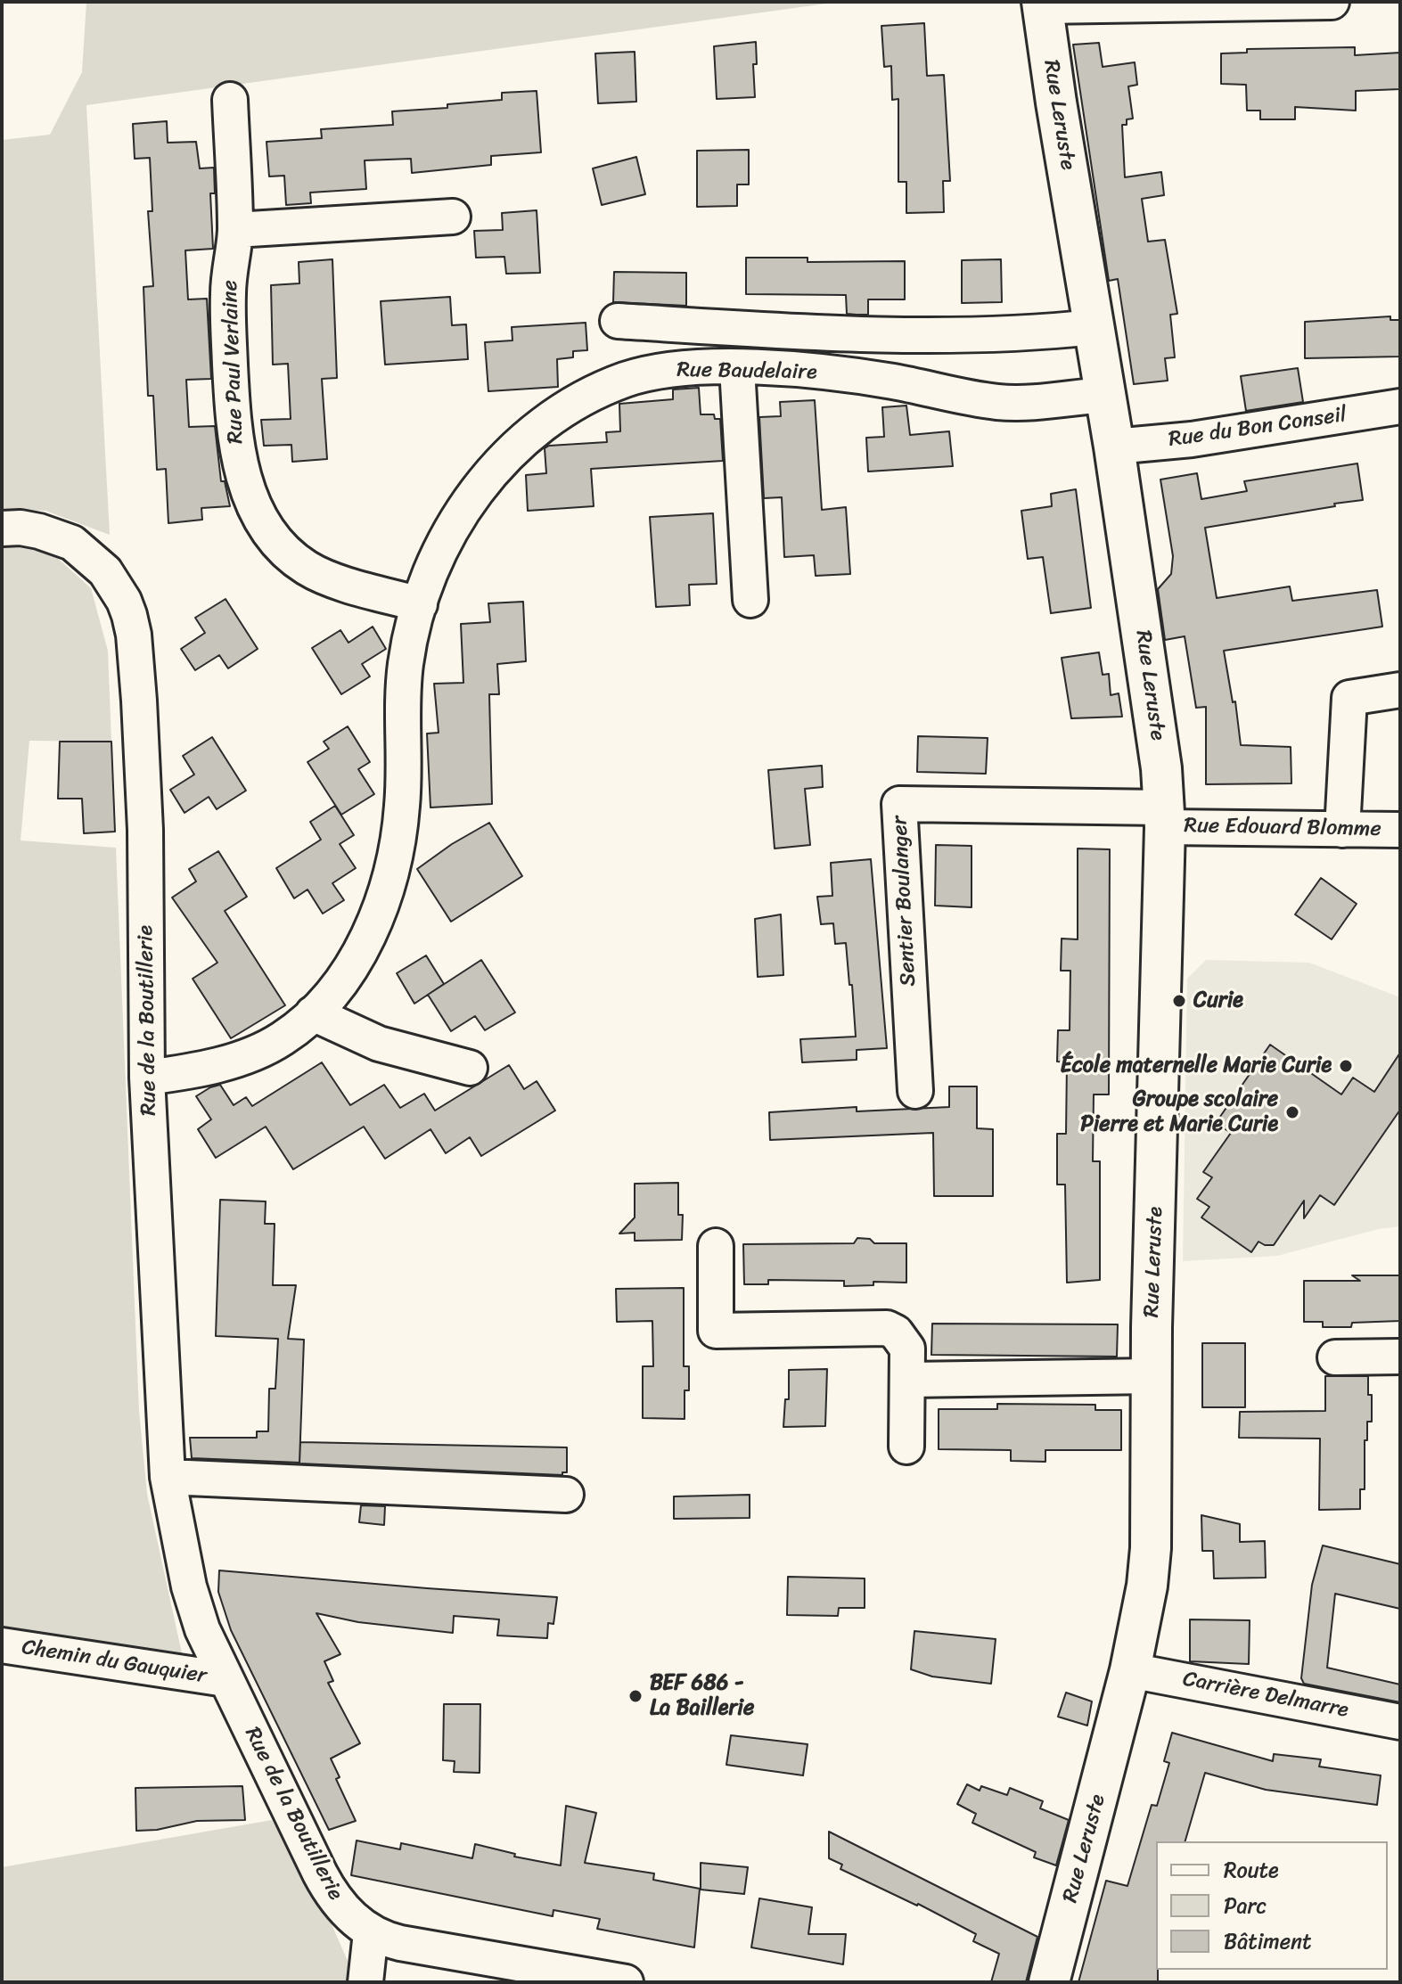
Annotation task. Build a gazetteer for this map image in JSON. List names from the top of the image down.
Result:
{
  "streets": {
    "street": [
      "Rue Leruste",
      "Rue Paul Verlaine",
      "Rue Baudelaire",
      "Rue du Bon Conseil",
      "Rue Edouard Blomme",
      "Sentier Boulanger",
      "Rue de la Boutillerie",
      "Chemin du Gauquier",
      "Carrière Delmarre"
    ]
  },
  "crossings": [
    ["Rue Leruste", "Rue Baudelaire"],
    ["Rue Leruste", "Rue du Bon Conseil"],
    ["Rue Leruste", "Rue Edouard Blomme"],
    ["Rue Leruste", "Sentier Boulanger"],
    ["Rue Leruste", "Carrière Delmarre"],
    ["Rue Paul Verlaine", "Rue Baudelaire"],
    ["Rue Baudelaire", "Rue de la Boutillerie"],
    ["Rue Edouard Blomme", "Sentier Boulanger"],
    ["Rue de la Boutillerie", "Chemin du Gauquier"]
  ],
  "places": [
    "Curie",
    "École maternelle Marie Curie",
    "Groupe scolaire Pierre et Marie Curie",
    "BEF 686 - La Baillerie"
  ],
  "legend": ["Route", "Parc", "Bâtiment"]
}
